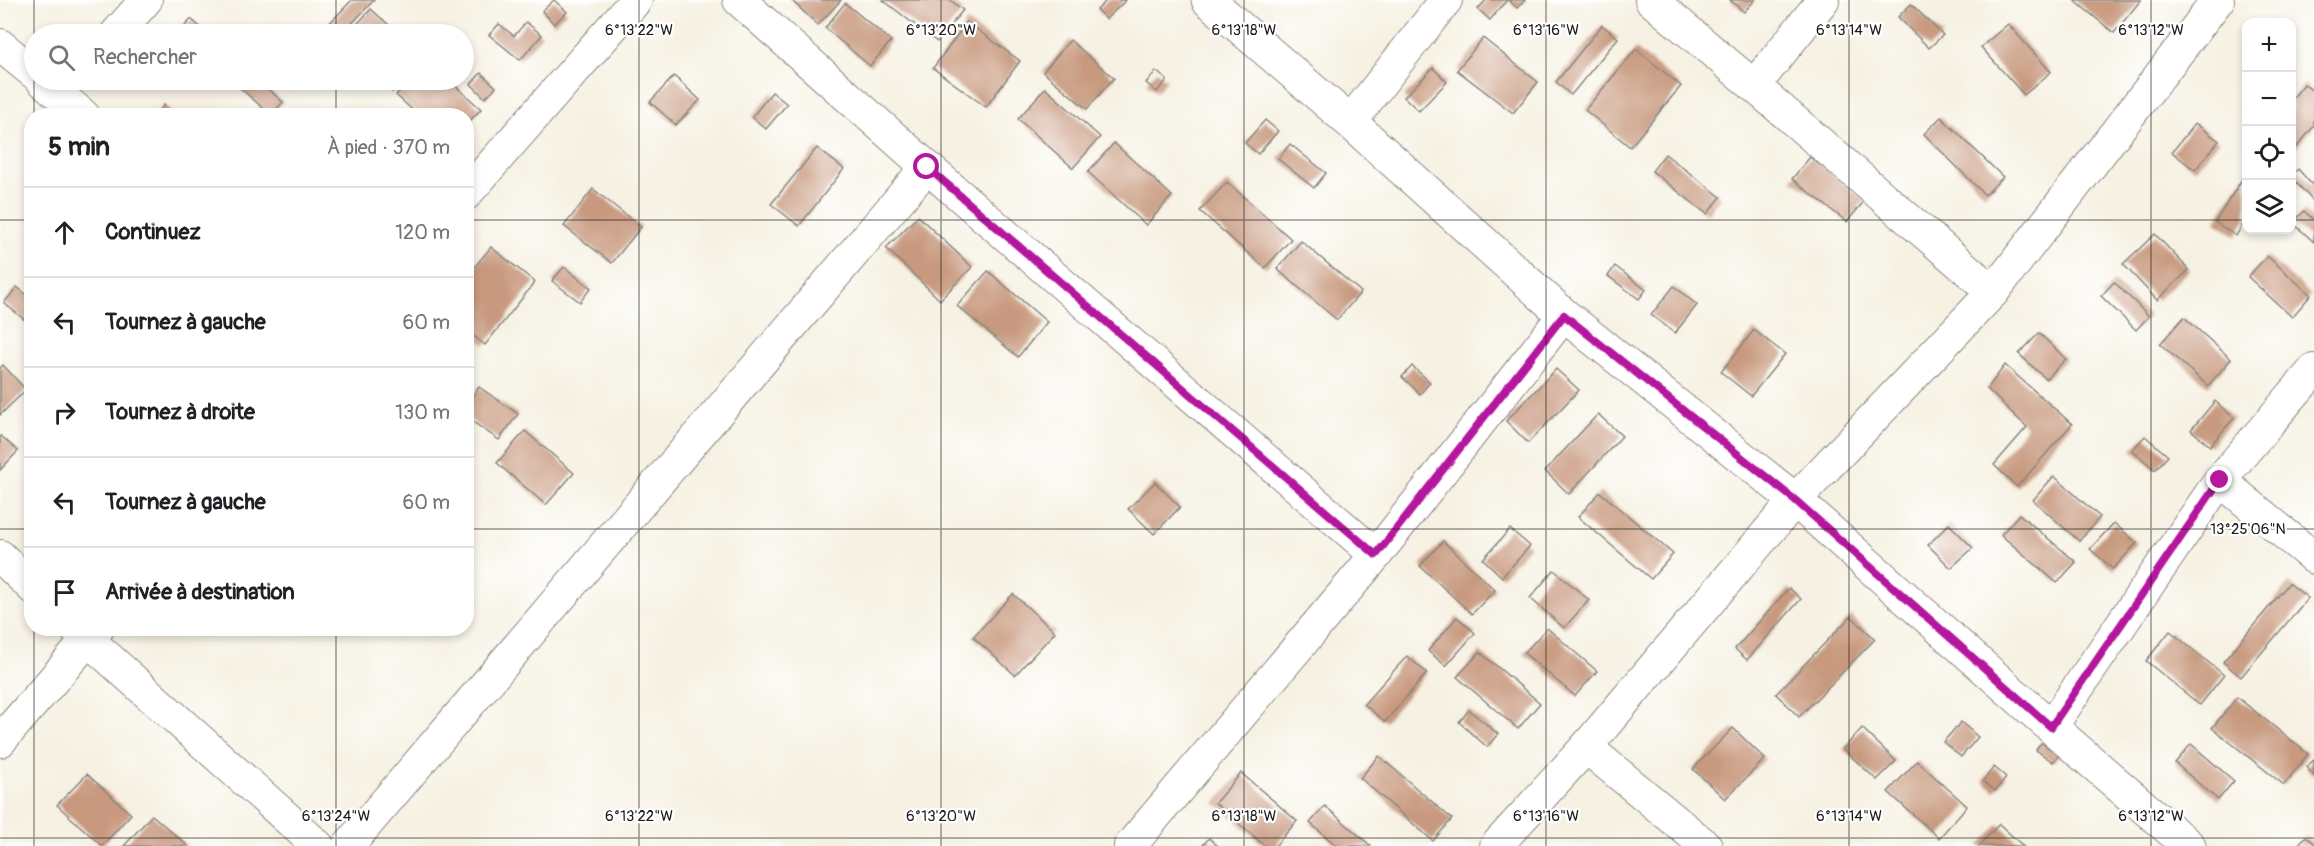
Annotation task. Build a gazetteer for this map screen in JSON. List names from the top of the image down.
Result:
{
  "page": {
    "map_buttons": ["+", "−"],
    "search": "Rechercher",
    "heading": ["5 min", "À pied · 370 m"],
    "list": [
      ["Continuez", "120 m"],
      ["Tournez à gauche", "60 m"],
      ["Tournez à droite", "130 m"],
      ["Tournez à gauche", "60 m"],
      "Arrivée à destination"
    ]
  },
  "coordinates": [
    "6°13'22\"W",
    "6°13'20\"W",
    "6°13'18\"W",
    "6°13'16\"W",
    "6°13'14\"W",
    "6°13'12\"W",
    "13°25'06\"N",
    "6°13'24\"W"
  ]
}
